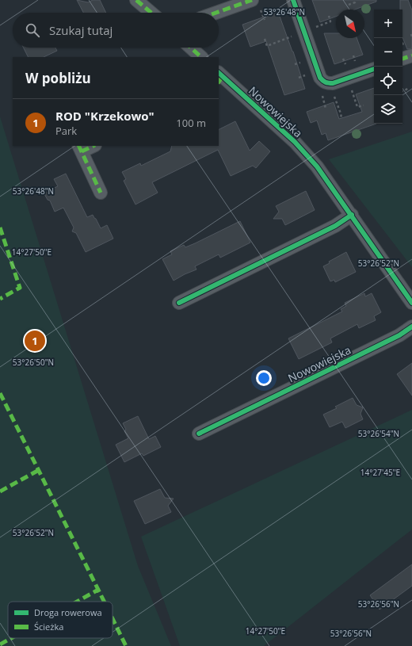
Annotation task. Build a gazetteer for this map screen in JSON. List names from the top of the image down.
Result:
{
  "streets": {
    "street": ["Nowowiejska"]
  },
  "legend": ["Droga rowerowa", "Ścieżka"],
  "north": "bottom right",
  "page": {
    "map_buttons": ["+", "−"],
    "search": "Szukaj tutaj",
    "heading": "W pobliżu",
    "list": [
      {
        "mark": "1",
        "name": "ROD \"Krzekowo\"",
        "note": "Park",
        "value": "100 m"
      }
    ],
    "pins": "1"
  },
  "coordinates": [
    "53°26'48\"N",
    "14°27'50\"E",
    "53°26'52\"N",
    "53°26'50\"N",
    "53°26'54\"N",
    "14°27'45\"E",
    "53°26'56\"N"
  ]
}
